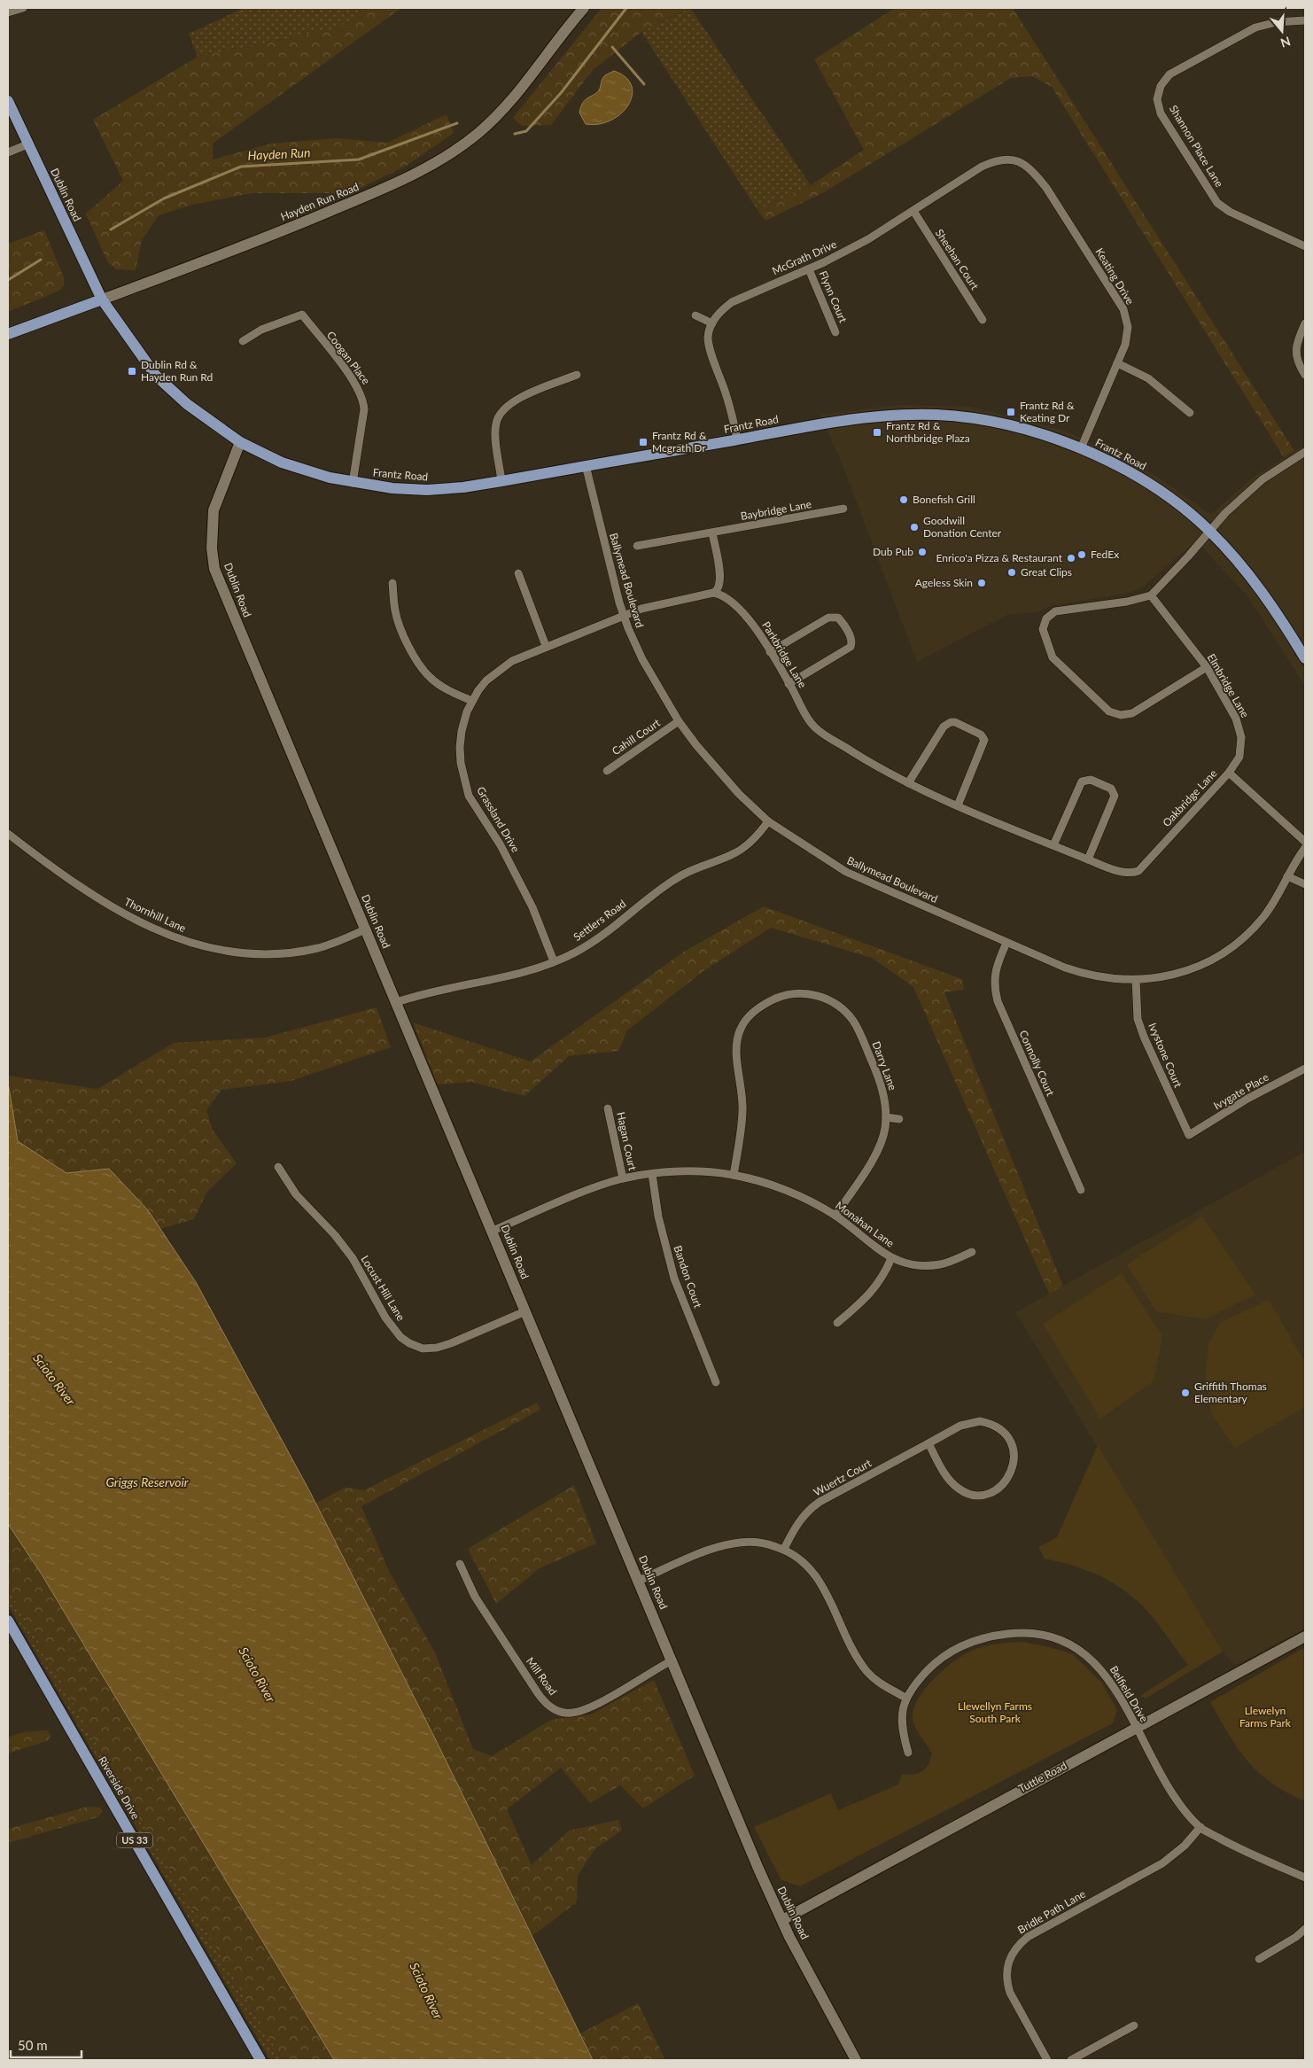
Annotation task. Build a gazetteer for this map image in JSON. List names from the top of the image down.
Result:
{
  "streets": {
    "main road": [
      "Dublin Road",
      "Hayden Run Road",
      "Frantz Road",
      "Tuttle Road",
      "Riverside Drive",
      "US 33"
    ],
    "street": [
      "Shannon Place Lane",
      "McGrath Drive",
      "Sheehan Court",
      "Keating Drive",
      "Flynn Court",
      "Coogan Place",
      "Baybridge Lane",
      "Ballymead Boulevard",
      "Parkbridge Lane",
      "Elmbridge Lane",
      "Cahill Court",
      "Oakbridge Lane",
      "Grassland Drive",
      "Thornhill Lane",
      "Settlers Road",
      "Ivystone Court",
      "Connolly Court",
      "Darry Lane",
      "Ivygate Place",
      "Hagan Court",
      "Monahan Lane",
      "Bandon Court",
      "Locust Hill Lane",
      "Wuertz Court",
      "Mill Road",
      "Belfield Drive",
      "Bridle Path Lane"
    ]
  },
  "crossings": [
    ["Dublin Road", "Hayden Run Road"],
    ["Dublin Road", "Frantz Road"],
    ["Dublin Road", "Thornhill Lane"],
    ["Dublin Road", "Settlers Road"],
    ["Dublin Road", "Monahan Lane"],
    ["Dublin Road", "Locust Hill Lane"],
    ["Dublin Road", "Mill Road"],
    ["Dublin Road", "Tuttle Road"],
    ["Hayden Run Road", "Frantz Road"],
    ["McGrath Drive", "Sheehan Court"],
    ["McGrath Drive", "Keating Drive"],
    ["McGrath Drive", "Flynn Court"],
    ["Keating Drive", "Frantz Road"],
    ["Coogan Place", "Frantz Road"],
    ["Frantz Road", "Ballymead Boulevard"],
    ["Ballymead Boulevard", "Cahill Court"],
    ["Ballymead Boulevard", "Grassland Drive"],
    ["Ballymead Boulevard", "Settlers Road"],
    ["Ballymead Boulevard", "Ivystone Court"],
    ["Ballymead Boulevard", "Connolly Court"],
    ["Parkbridge Lane", "Oakbridge Lane"],
    ["Elmbridge Lane", "Oakbridge Lane"],
    ["Grassland Drive", "Settlers Road"],
    ["Ivystone Court", "Ivygate Place"],
    ["Darry Lane", "Monahan Lane"],
    ["Hagan Court", "Monahan Lane"],
    ["Monahan Lane", "Bandon Court"],
    ["Belfield Drive", "Tuttle Road"],
    ["Belfield Drive", "Bridle Path Lane"]
  ],
  "water": ["Hayden Run", "Scioto River", "Griggs Reservoir"],
  "parks": ["Llewellyn Farms South Park", "Llewelyn Farms Park"],
  "places": {
    "transit": [
      "Dublin Rd & Hayden Run Rd",
      "Frantz Rd & Keating Dr",
      "Frantz Rd & Northbridge Plaza",
      "Frantz Rd & Mcgrath Dr"
    ],
    "other": [
      "Bonefish Grill",
      "Goodwill Donation Center",
      "Dub Pub",
      "FedEx",
      "Enrico'a Pizza & Restaurant",
      "Great Clips",
      "Ageless Skin",
      "Griffith Thomas Elementary"
    ]
  },
  "scale_bar": "50 m",
  "north": "bottom"
}
